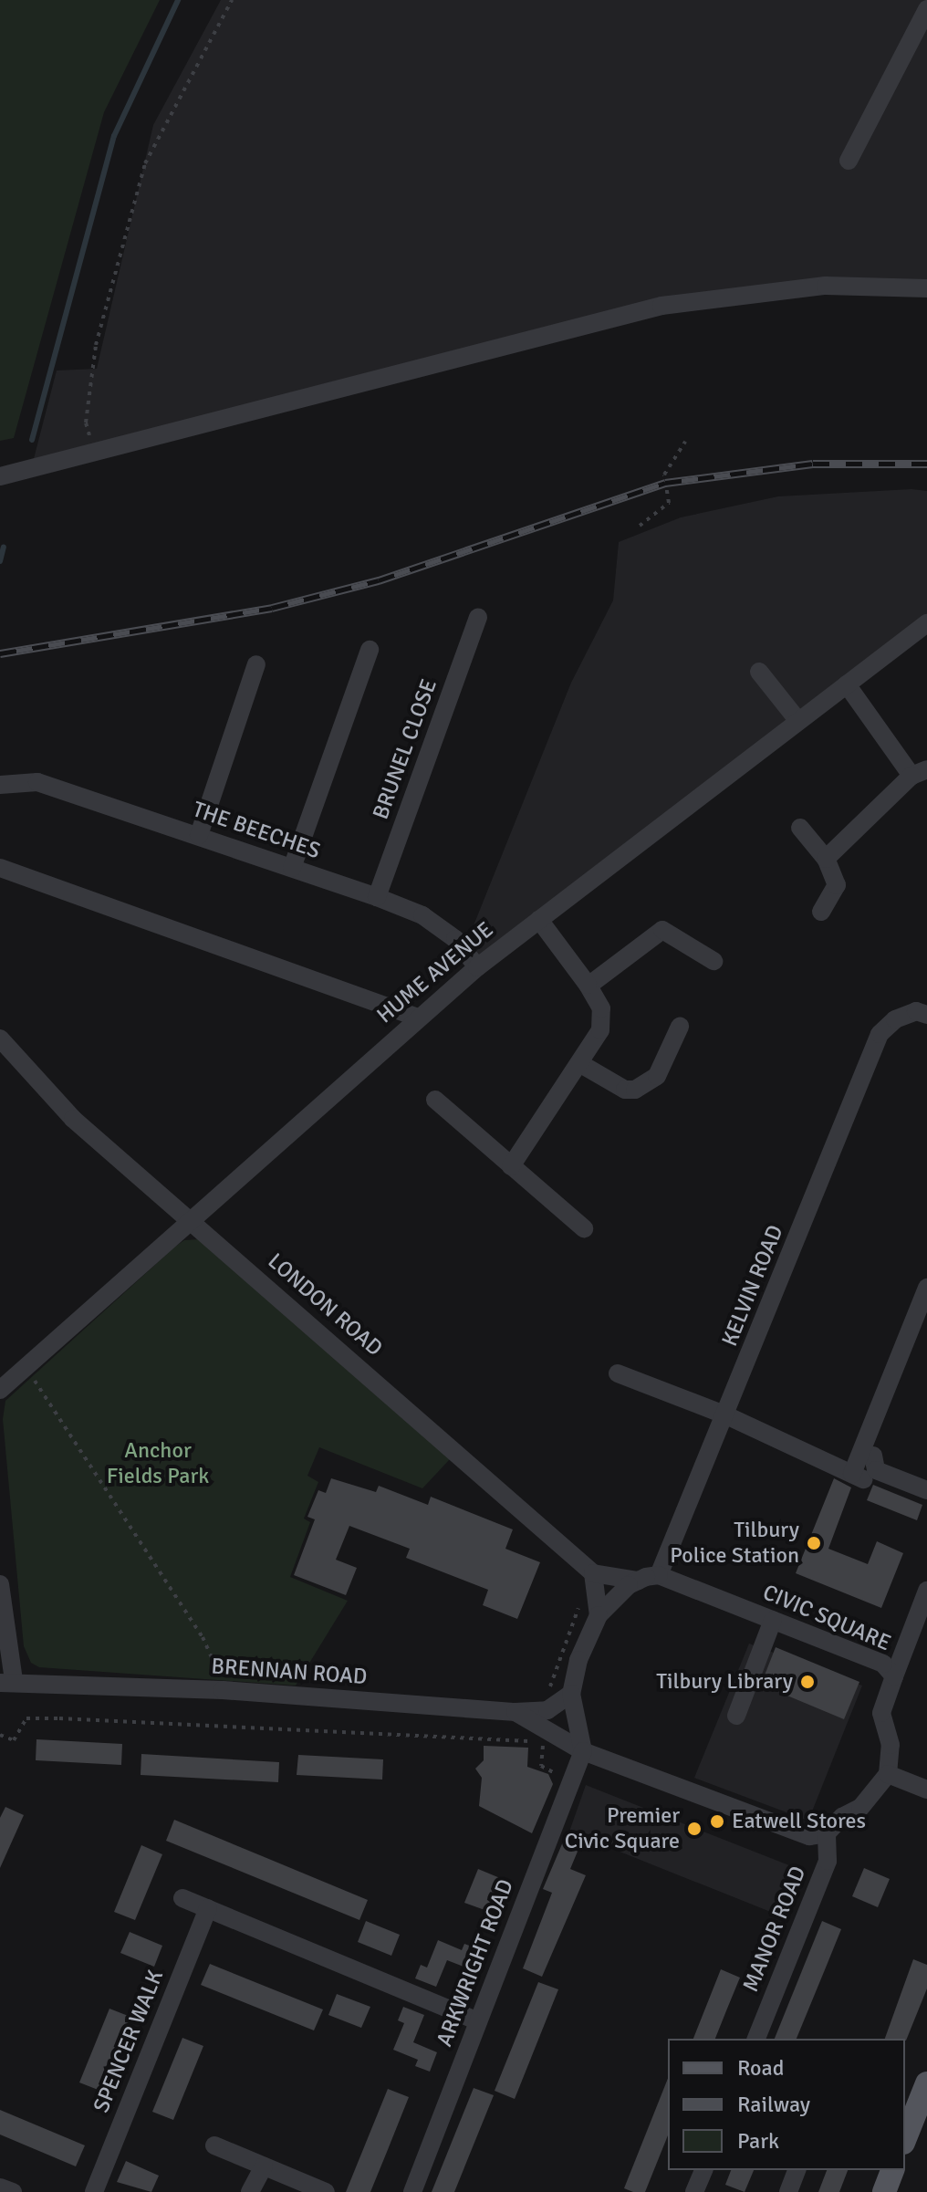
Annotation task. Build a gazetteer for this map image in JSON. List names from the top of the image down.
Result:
{
  "streets": {
    "street": [
      "BRUNEL CLOSE",
      "THE BEECHES",
      "HUME AVENUE",
      "KELVIN ROAD",
      "LONDON ROAD",
      "CIVIC SQUARE",
      "BRENNAN ROAD",
      "MANOR ROAD",
      "ARKWRIGHT ROAD",
      "SPENCER WALK"
    ]
  },
  "crossings": [
    ["BRUNEL CLOSE", "THE BEECHES"],
    ["THE BEECHES", "HUME AVENUE"],
    ["HUME AVENUE", "LONDON ROAD"],
    ["KELVIN ROAD", "CIVIC SQUARE"]
  ],
  "parks": ["Anchor Fields Park"],
  "places": [
    "Tilbury Police Station",
    "Tilbury Library",
    "Eatwell Stores",
    "Premier Civic Square"
  ],
  "legend": ["Road", "Railway", "Park"]
}
